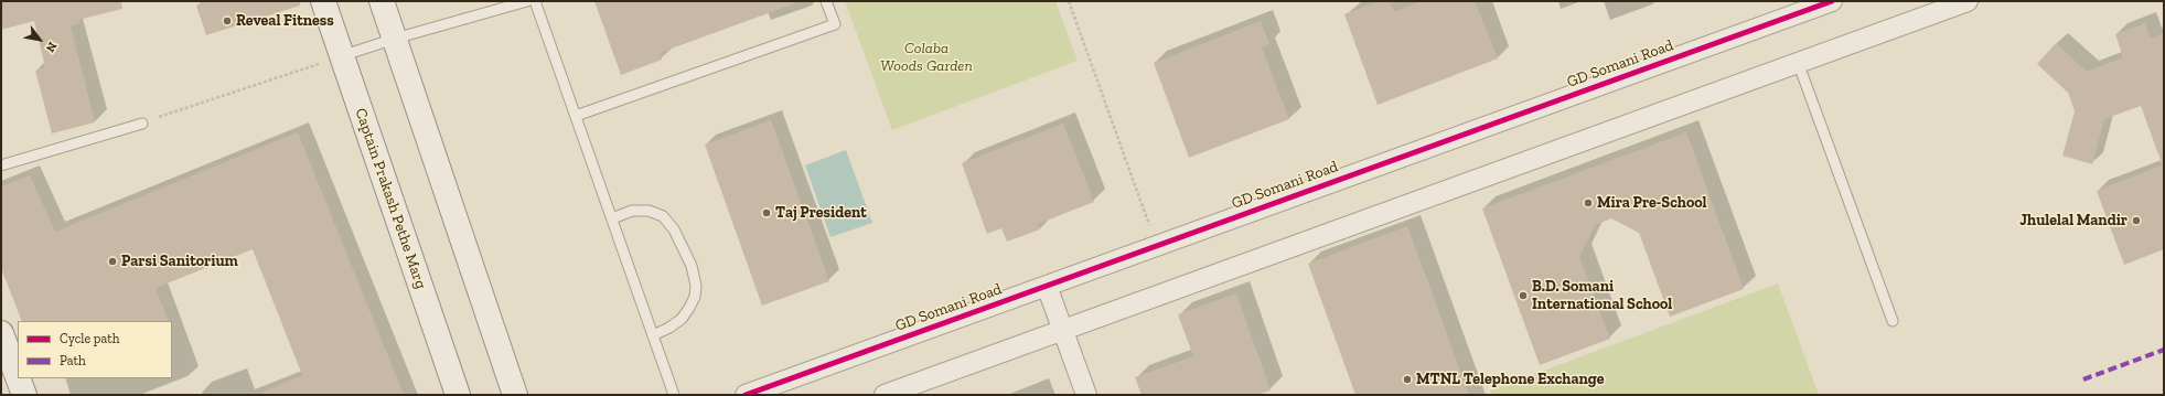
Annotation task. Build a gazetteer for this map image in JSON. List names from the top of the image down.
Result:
{
  "streets": {
    "main road": ["Captain Prakash Pethe Marg"],
    "street": ["GD Somani Road"]
  },
  "parks": ["Colaba Woods Garden"],
  "places": [
    "Reveal Fitness",
    "Mira Pre-School",
    "Taj President",
    "Jhulelal Mandir",
    "Parsi Sanitorium",
    "B.D. Somani International School",
    "MTNL Telephone Exchange"
  ],
  "legend": ["Cycle path", "Path"],
  "north": "bottom right"
}
